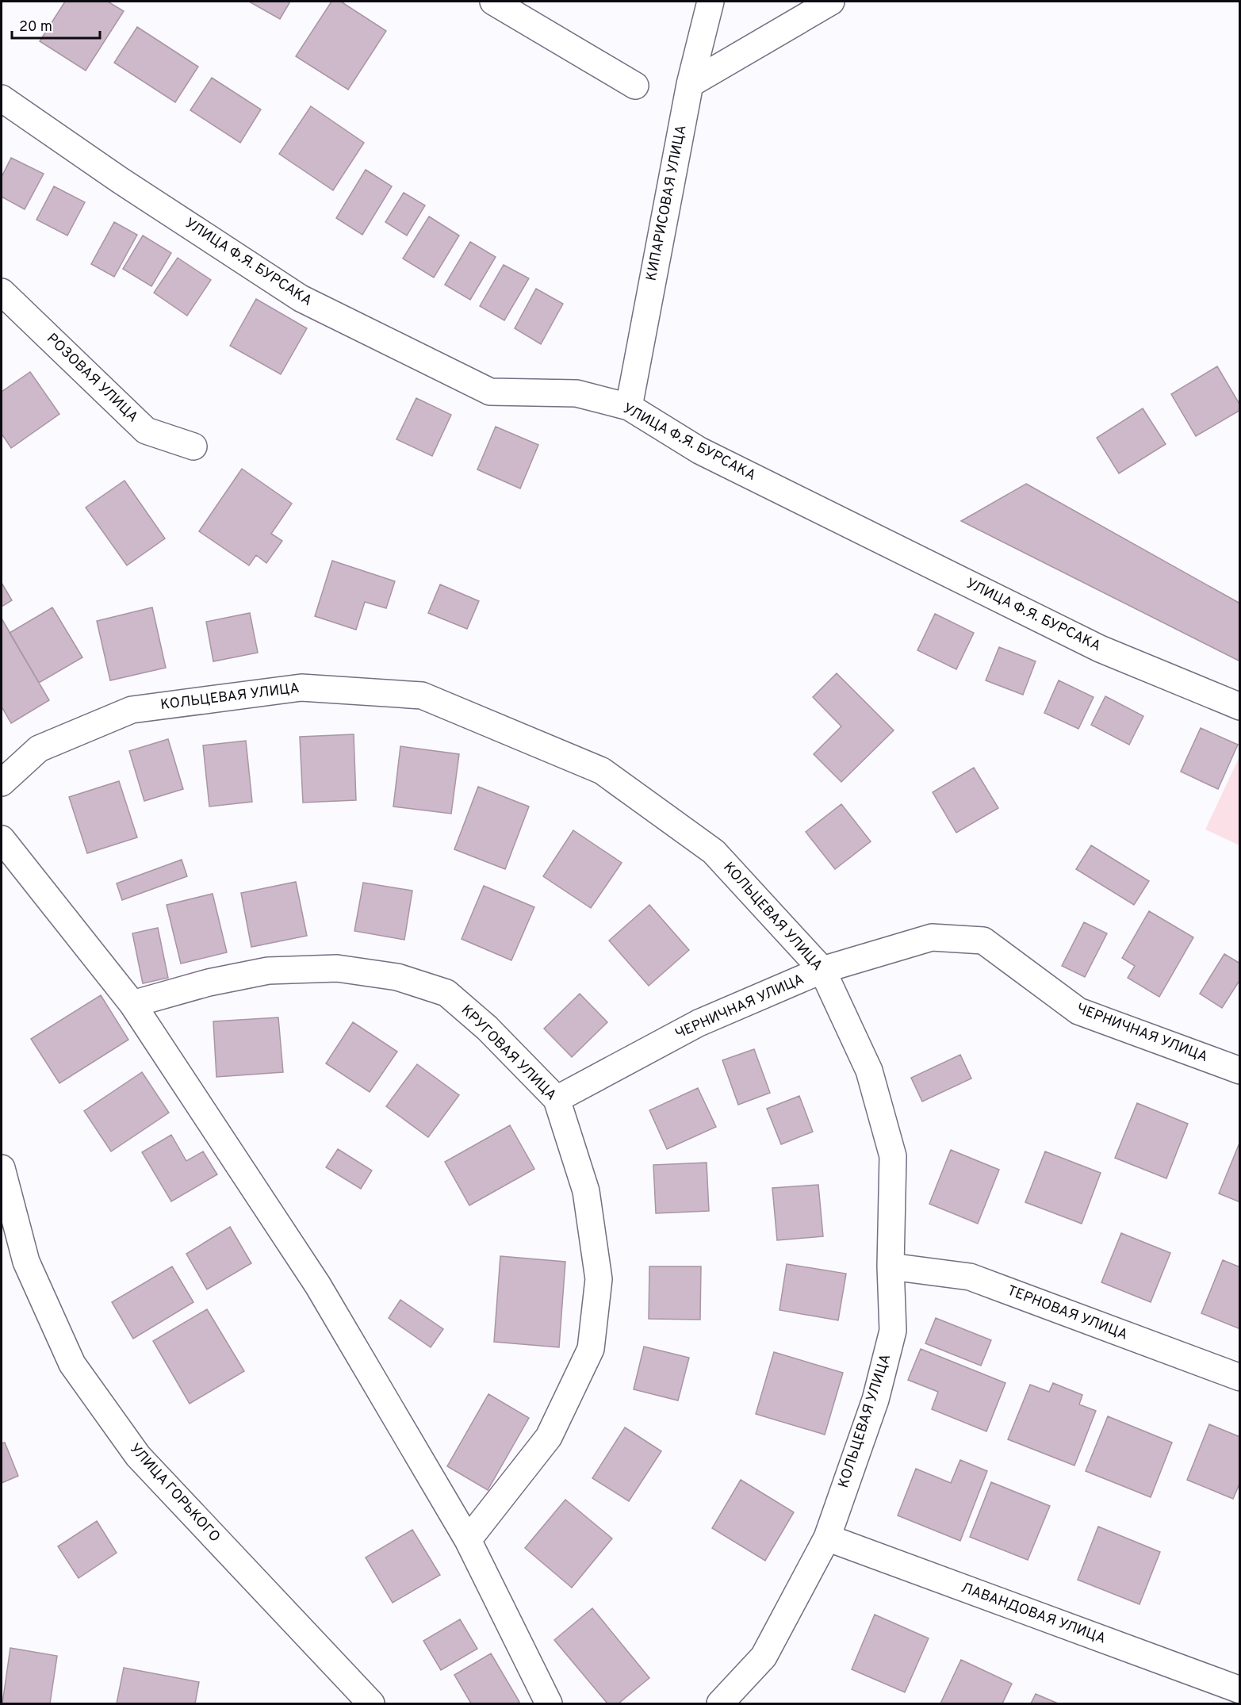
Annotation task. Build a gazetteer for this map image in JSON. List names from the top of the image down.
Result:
{
  "streets": {
    "street": [
      "КИПАРИСОВАЯ УЛИЦА",
      "УЛИЦА Ф.Я. БУРСАКА",
      "РОЗОВАЯ УЛИЦА",
      "КОЛЬЦЕВАЯ УЛИЦА",
      "ЧЕРНИЧНАЯ УЛИЦА",
      "КРУГОВАЯ УЛИЦА",
      "ТЕРНОВАЯ УЛИЦА",
      "УЛИЦА ГОРЬКОГО",
      "ЛАВАНДОВАЯ УЛИЦА"
    ]
  },
  "crossings": [
    ["КИПАРИСОВАЯ УЛИЦА", "УЛИЦА Ф.Я. БУРСАКА"],
    ["КОЛЬЦЕВАЯ УЛИЦА", "ЧЕРНИЧНАЯ УЛИЦА"],
    ["КОЛЬЦЕВАЯ УЛИЦА", "ТЕРНОВАЯ УЛИЦА"],
    ["КОЛЬЦЕВАЯ УЛИЦА", "ЛАВАНДОВАЯ УЛИЦА"],
    ["ЧЕРНИЧНАЯ УЛИЦА", "КРУГОВАЯ УЛИЦА"]
  ],
  "scale_bar": "20 m"
}
